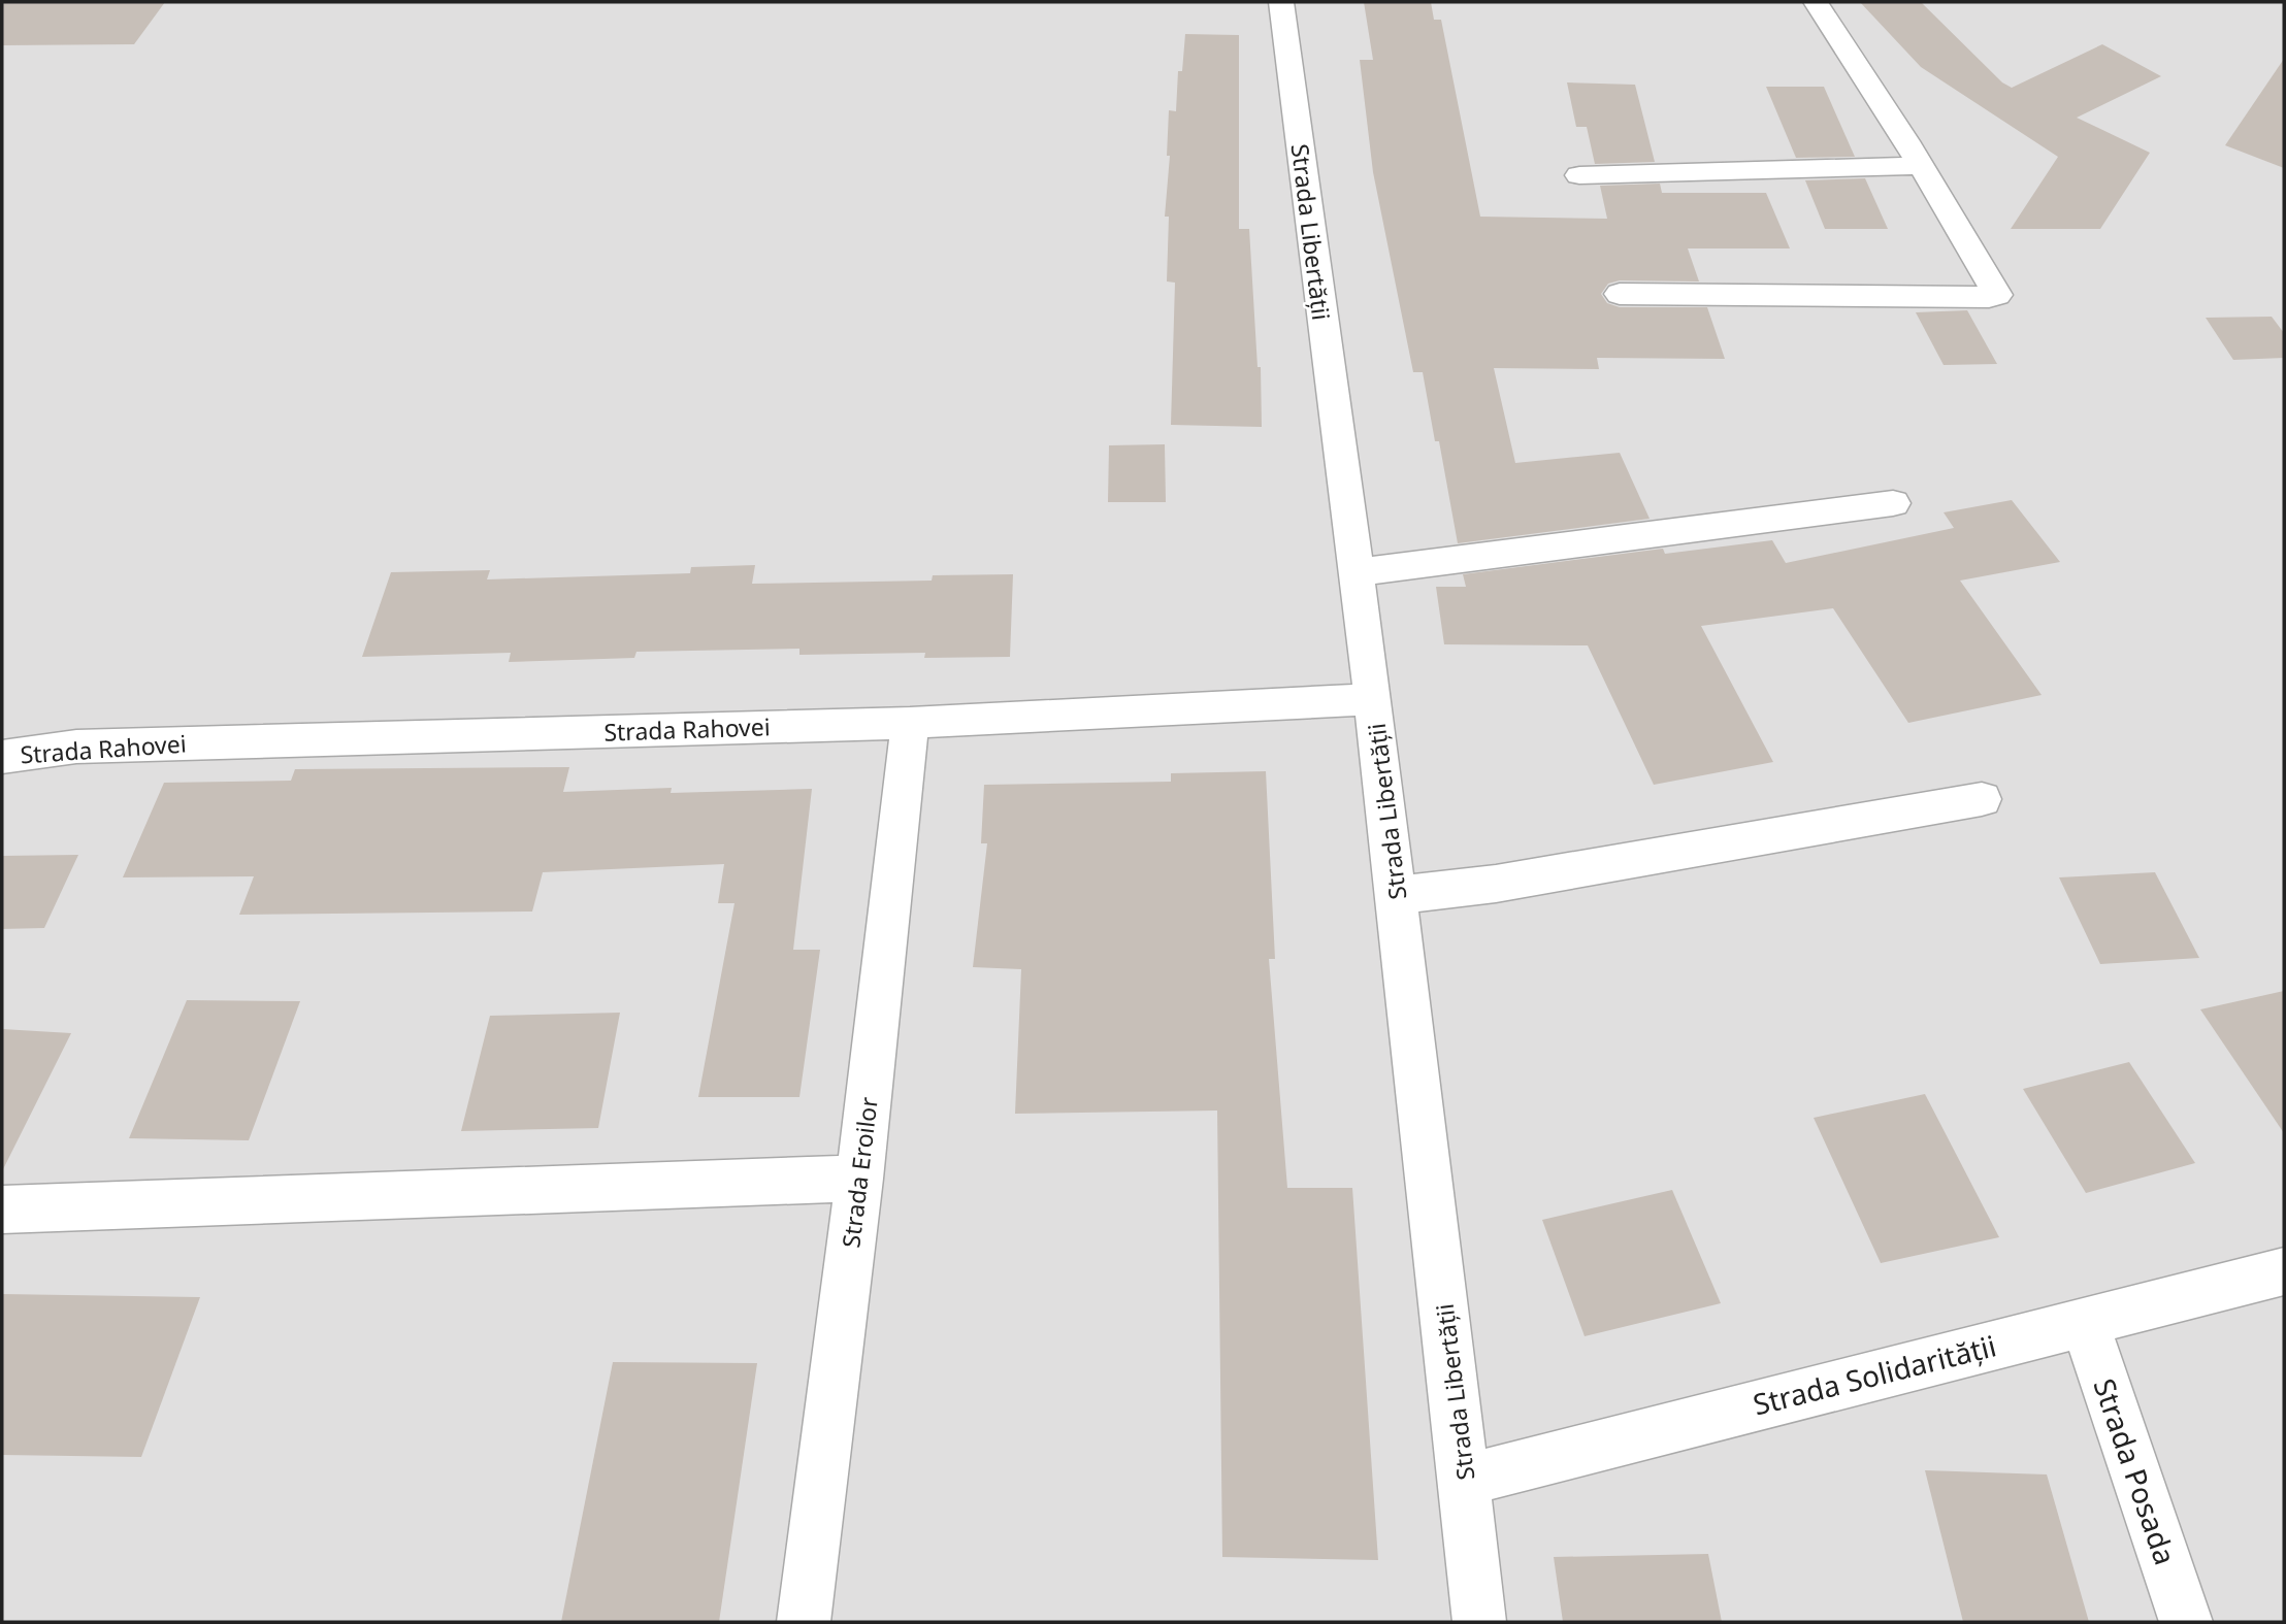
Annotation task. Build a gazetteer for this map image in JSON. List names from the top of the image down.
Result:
{
  "streets": {
    "street": [
      "Strada Libertății",
      "Strada Rahovei",
      "Strada Eroilor",
      "Strada Solidarității",
      "Strada Posada"
    ]
  },
  "crossings": [
    ["Strada Libertății", "Strada Rahovei"],
    ["Strada Libertății", "Strada Solidarității"],
    ["Strada Rahovei", "Strada Eroilor"],
    ["Strada Solidarității", "Strada Posada"]
  ]
}
